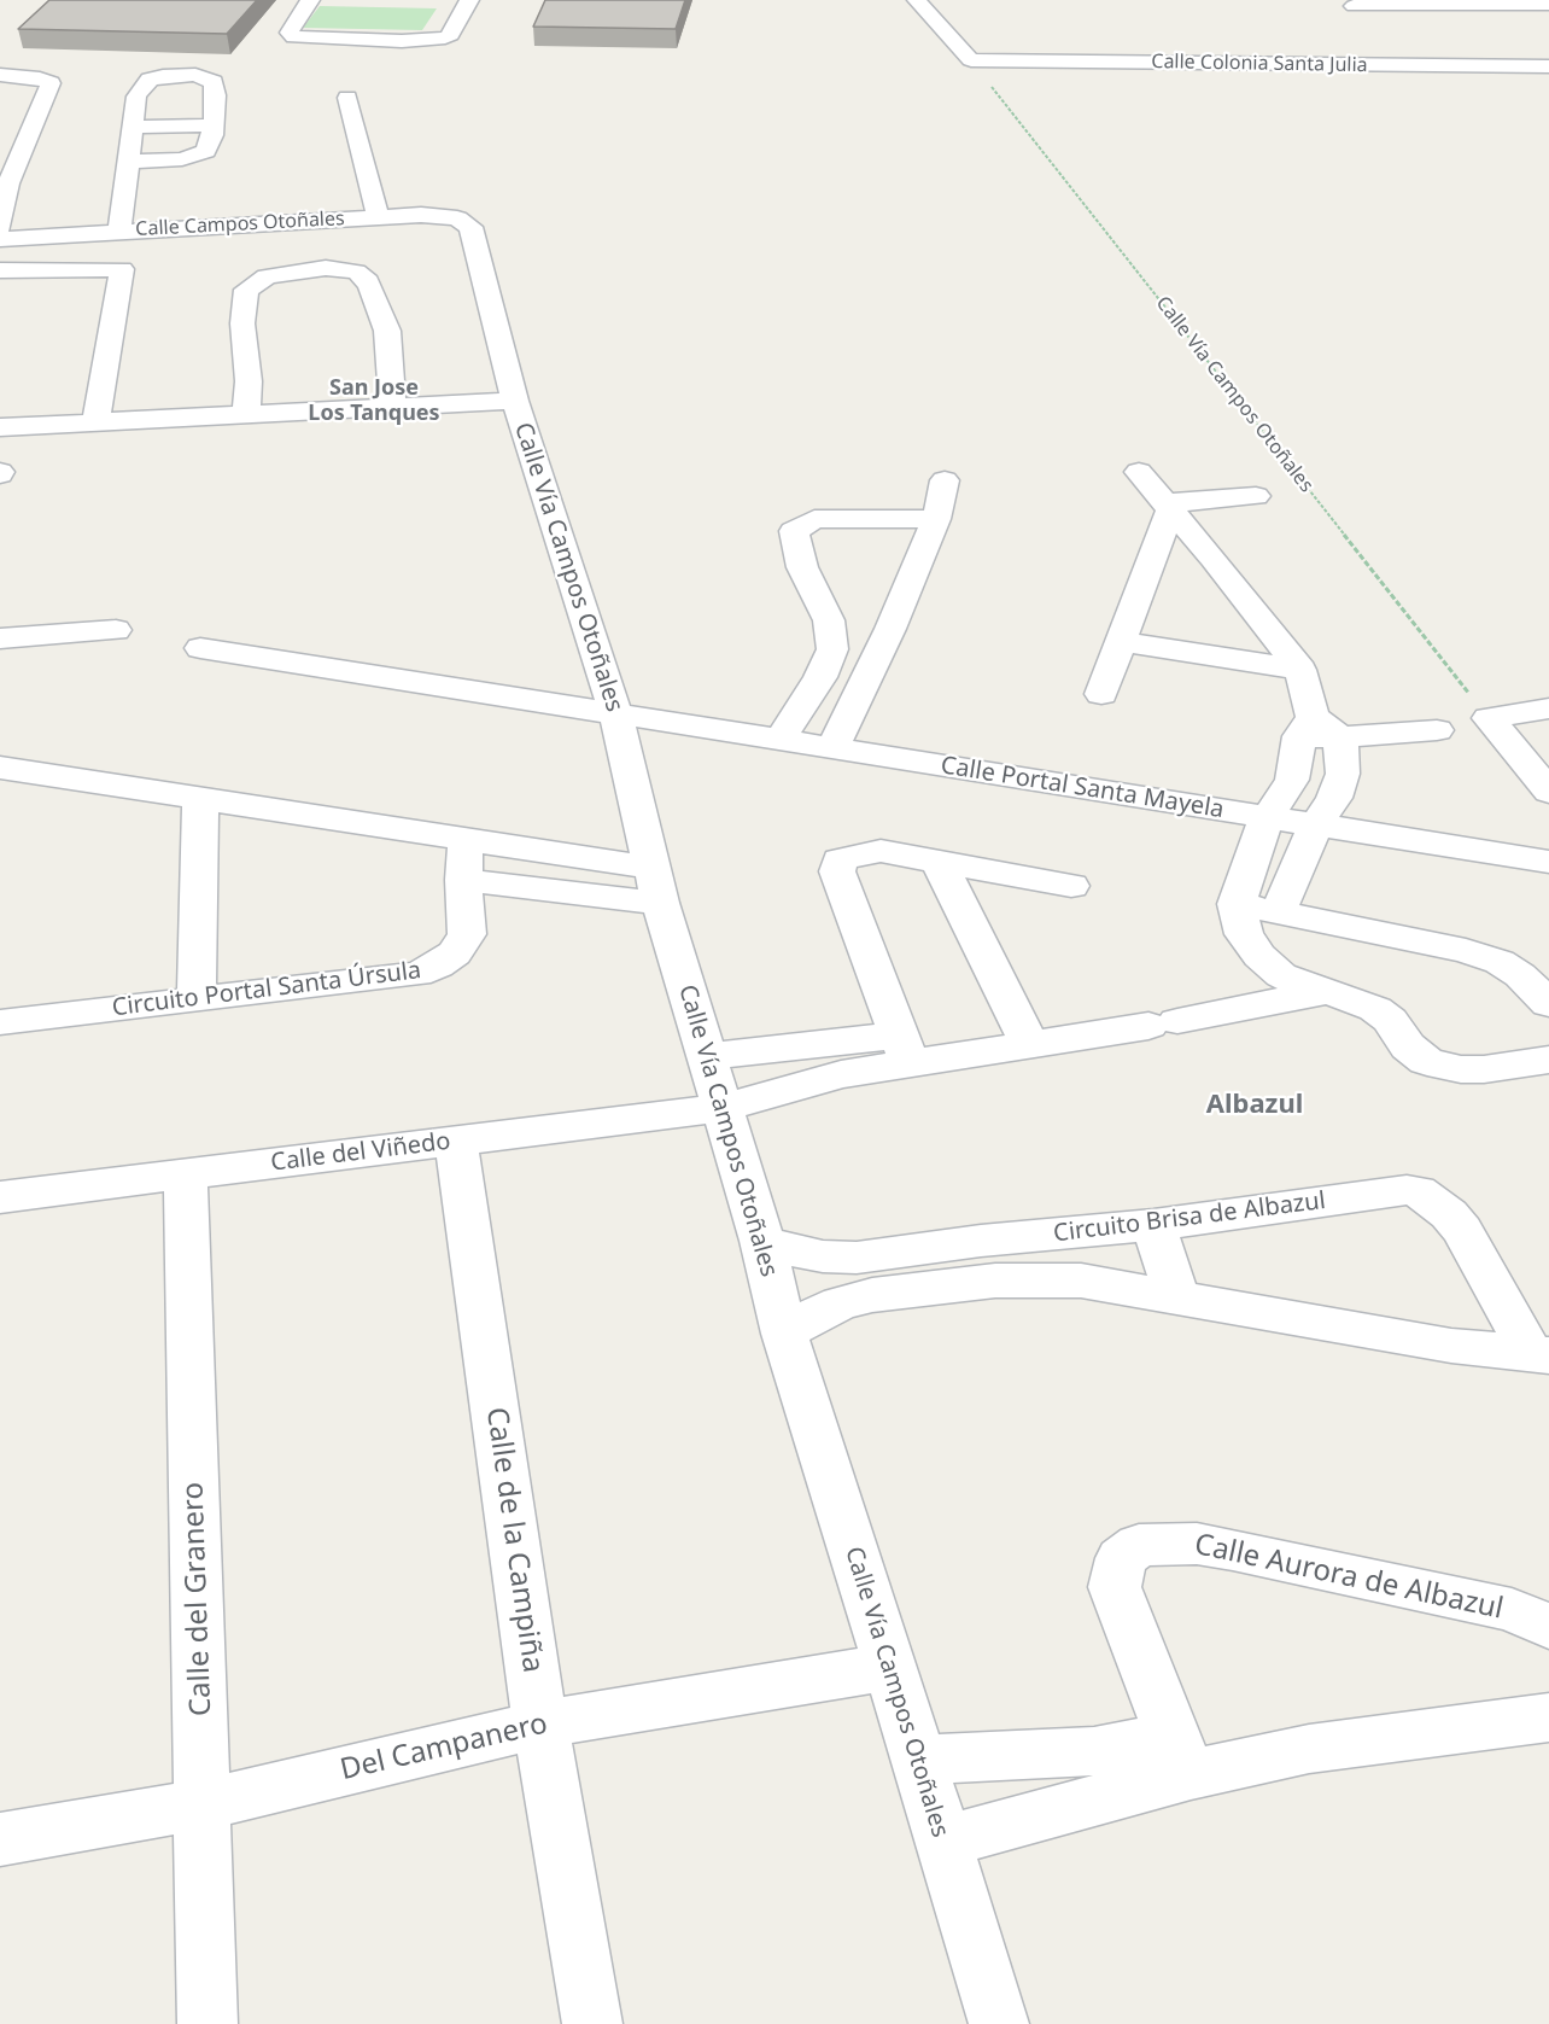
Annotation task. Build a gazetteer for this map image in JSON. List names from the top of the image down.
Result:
{
  "streets": {
    "street": [
      "Calle Colonia Santa Julia",
      "Calle Campos Otoñales",
      "Calle Vía Campos Otoñales",
      "Calle Portal Santa Mayela",
      "Circuito Portal Santa Úrsula",
      "Calle del Viñedo",
      "Circuito Brisa de Albazul",
      "Calle de la Campiña",
      "Calle Aurora de Albazul",
      "Calle del Granero",
      "Del Campanero"
    ]
  },
  "crossings": [
    ["Calle Colonia Santa Julia", "Calle Vía Campos Otoñales"],
    ["Calle Campos Otoñales", "Calle Vía Campos Otoñales"],
    ["Calle Vía Campos Otoñales", "Calle Portal Santa Mayela"],
    ["Calle Vía Campos Otoñales", "Calle del Viñedo"],
    ["Calle Vía Campos Otoñales", "Circuito Brisa de Albazul"],
    ["Calle Vía Campos Otoñales", "Del Campanero"],
    ["Calle del Viñedo", "Calle de la Campiña"],
    ["Calle del Viñedo", "Calle del Granero"],
    ["Calle de la Campiña", "Del Campanero"],
    ["Calle del Granero", "Del Campanero"]
  ],
  "districts": ["San Jose Los Tanques", "Albazul"]
}
